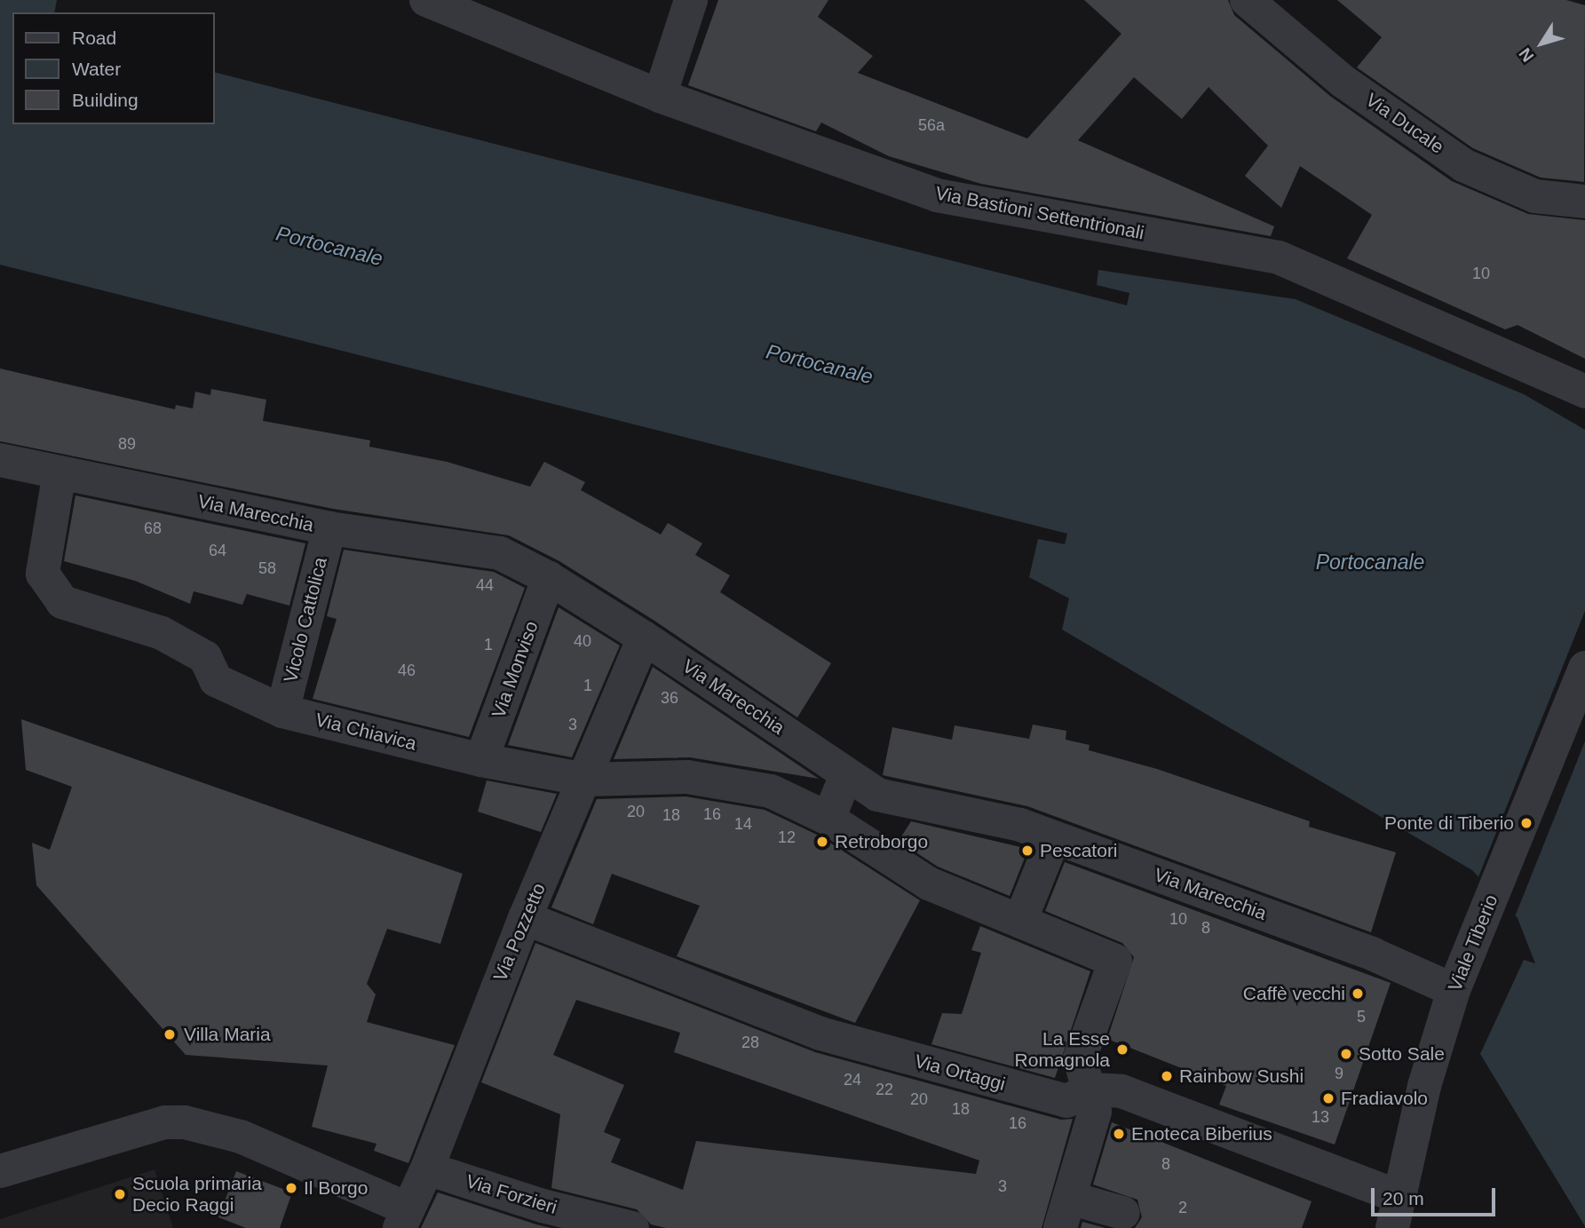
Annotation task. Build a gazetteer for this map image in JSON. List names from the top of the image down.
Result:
{
  "streets": {
    "street": [
      "Via Ducale",
      "Via Bastioni Settentrionali",
      "Via Marecchia",
      "Vicolo Cattolica",
      "Via Monviso",
      "Via Chiavica",
      "Via Pozzetto",
      "Viale Tiberio",
      "Via Ortaggi",
      "Via Forzieri"
    ]
  },
  "crossings": [
    ["Via Marecchia", "Vicolo Cattolica"],
    ["Via Marecchia", "Via Monviso"],
    ["Via Marecchia", "Via Chiavica"],
    ["Via Marecchia", "Via Pozzetto"],
    ["Via Marecchia", "Viale Tiberio"],
    ["Vicolo Cattolica", "Via Chiavica"],
    ["Via Monviso", "Via Chiavica"],
    ["Via Chiavica", "Via Pozzetto"],
    ["Via Chiavica", "Via Ortaggi"],
    ["Via Pozzetto", "Via Ortaggi"],
    ["Via Pozzetto", "Via Forzieri"],
    ["Viale Tiberio", "Via Ortaggi"]
  ],
  "water": ["Portocanale"],
  "places": [
    "Ponte di Tiberio",
    "Retroborgo",
    "Pescatori",
    "Caffè vecchi",
    "Villa Maria",
    "La Esse Romagnola",
    "Sotto Sale",
    "Rainbow Sushi",
    "Fradiavolo",
    "Enoteca Biberius",
    "Il Borgo",
    "Scuola primaria Decio Raggi"
  ],
  "house_numbers": [
    "56a",
    "10",
    "89",
    "68",
    "64",
    "58",
    "44",
    "40",
    "1",
    "46",
    "1",
    "36",
    "3",
    "20",
    "16",
    "18",
    "14",
    "12",
    "10",
    "8",
    "5",
    "28",
    "9",
    "24",
    "22",
    "20",
    "18",
    "13",
    "16",
    "8",
    "3",
    "2"
  ],
  "legend": ["Road", "Water", "Building"],
  "scale_bar": "20 m",
  "north": "bottom left"
}
